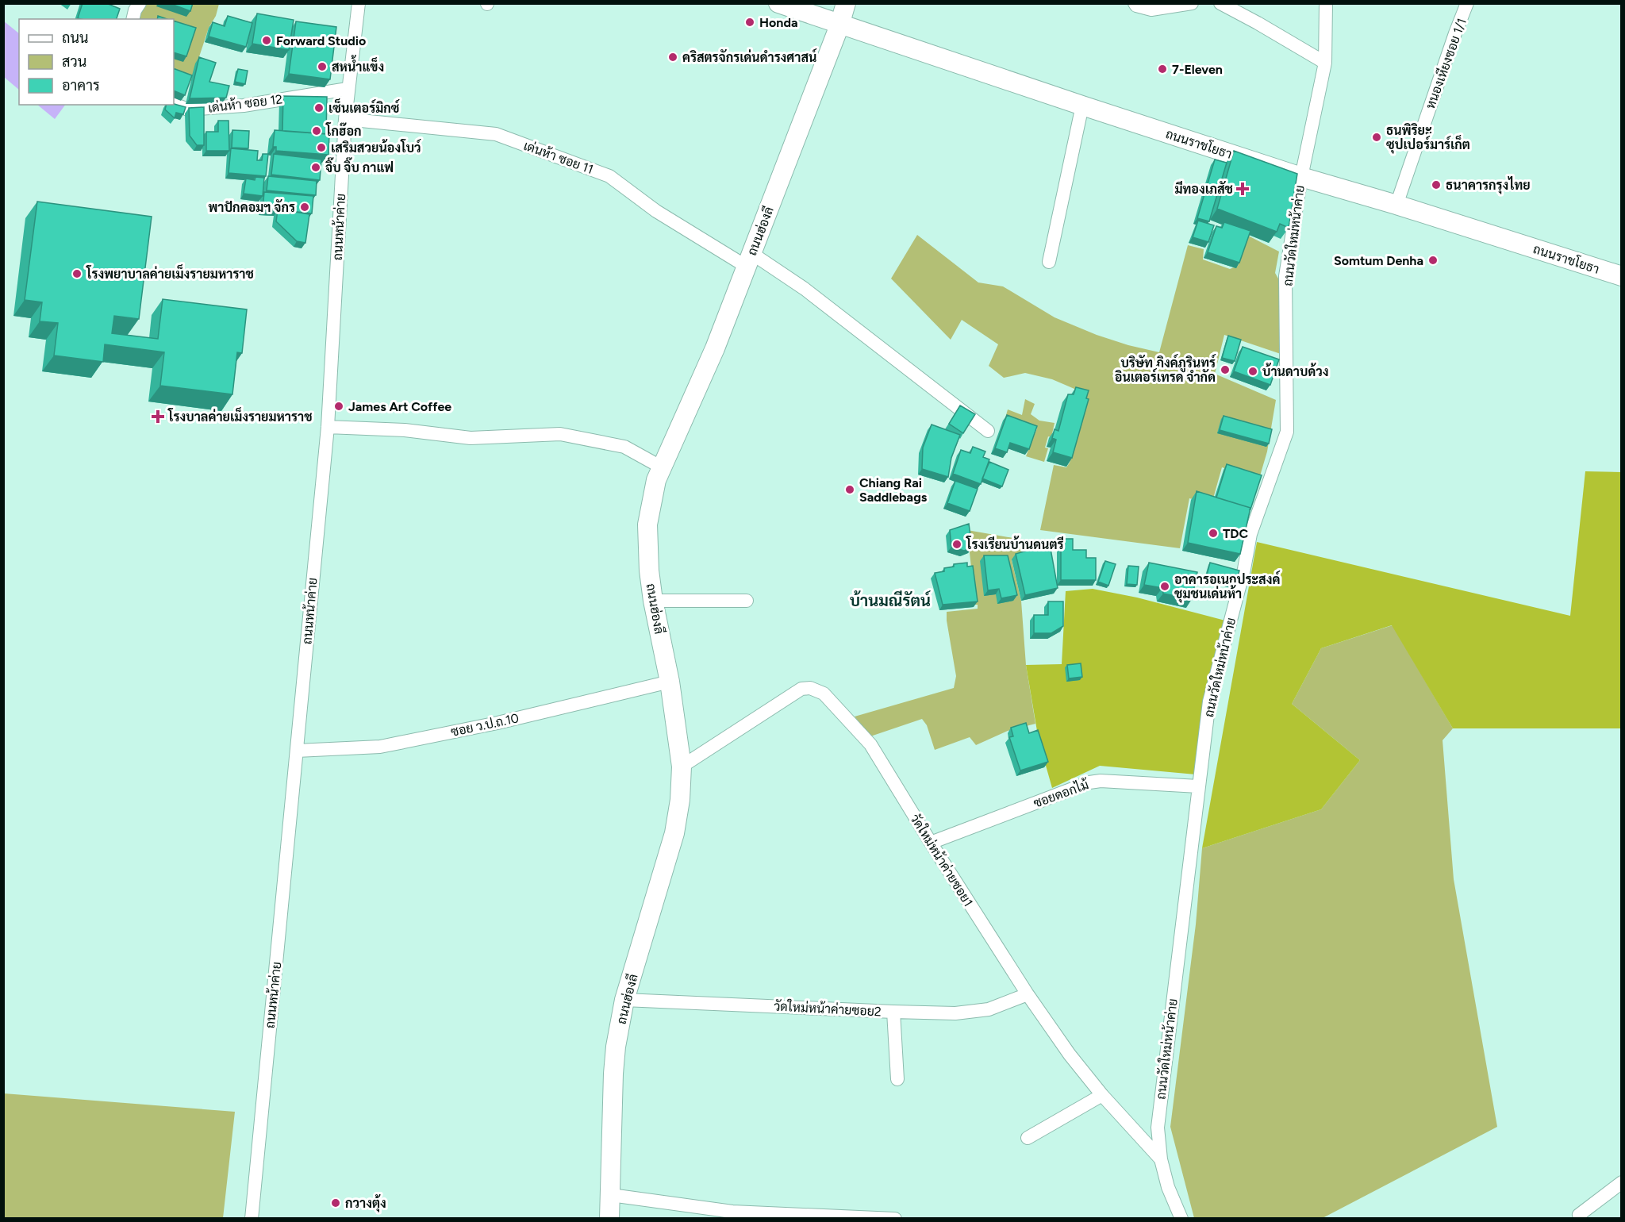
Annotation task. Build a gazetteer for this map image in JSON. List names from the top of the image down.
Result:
{
  "streets": {
    "street": [
      "หนองเหียงซอย 1/1",
      "เด่นห้า ซอย 12",
      "ถนนราชโยธา",
      "เด่นห้า ซอย 11",
      "ถนนหน้าค่าย",
      "ถนนฮ่องลี",
      "ถนนวัดใหม่หน้าค่าย",
      "ซอย ว.ป.ถ.10",
      "ซอยดอกไม้",
      "วัดใหม่หน้าค่ายซอย1",
      "วัดใหม่หน้าค่ายซอย2"
    ]
  },
  "crossings": [
    ["หนองเหียงซอย 1/1", "ถนนราชโยธา"],
    ["เด่นห้า ซอย 12", "ถนนหน้าค่าย"],
    ["ถนนราชโยธา", "ถนนฮ่องลี"],
    ["ถนนราชโยธา", "ถนนวัดใหม่หน้าค่าย"],
    ["เด่นห้า ซอย 11", "ถนนหน้าค่าย"],
    ["เด่นห้า ซอย 11", "ถนนฮ่องลี"],
    ["ถนนหน้าค่าย", "ซอย ว.ป.ถ.10"],
    ["ถนนฮ่องลี", "ซอย ว.ป.ถ.10"],
    ["ถนนฮ่องลี", "วัดใหม่หน้าค่ายซอย1"],
    ["ถนนฮ่องลี", "วัดใหม่หน้าค่ายซอย2"],
    ["ถนนวัดใหม่หน้าค่าย", "ซอยดอกไม้"],
    ["ถนนวัดใหม่หน้าค่าย", "วัดใหม่หน้าค่ายซอย1"],
    ["ซอยดอกไม้", "วัดใหม่หน้าค่ายซอย1"],
    ["วัดใหม่หน้าค่ายซอย1", "วัดใหม่หน้าค่ายซอย2"]
  ],
  "districts": ["บ้านมณีรัตน์"],
  "places": {
    "other": [
      "Honda",
      "Forward Studio",
      "คริสตรจักรเด่นดำรงศาสน์",
      "สหน้ำแข็ง",
      "7-Eleven",
      "เซ็นเตอร์มิกซ์",
      "โกฮ๊อก",
      "ธนพิริยะ ซุปเปอร์มาร์เก็ต",
      "เสริมสวยน้องโบว์",
      "จิ๊บ จิ๊บ กาแฟ",
      "ธนาคารกรุงไทย",
      "พาปักคอมฯ จักร",
      "Somtum Denha",
      "โรงพยาบาลค่ายเม็งรายมหาราช",
      "บริษัท ภิงค์ภูรินทร์ อินเตอร์เทรด จำกัด",
      "บ้านดาบด้วง",
      "James Art Coffee",
      "Chiang Rai Saddlebags",
      "TDC",
      "โรงเรียนบ้านดนตรี",
      "อาคารอเนกประสงค์ ชุมชนเด่นห้า",
      "กวางตุ้ง"
    ],
    "health": ["มีทองเภสัช", "โรงบาลค่ายเม็งรายมหาราช"]
  },
  "legend": ["ถนน", "สวน", "อาคาร"]
}
